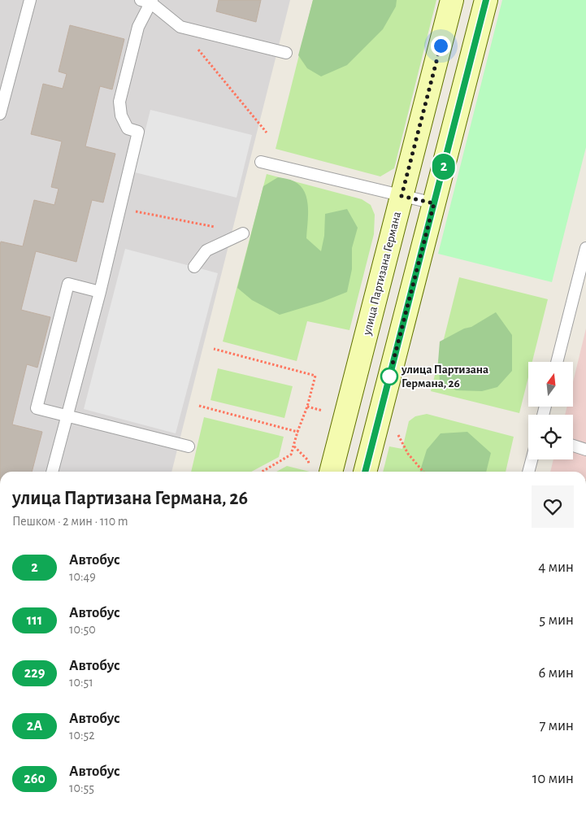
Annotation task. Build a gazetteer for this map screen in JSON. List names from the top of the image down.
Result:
{
  "streets": {
    "main road": ["улица Партизана Германа"]
  },
  "places": ["улица Партизана Германа, 26"],
  "lines": ["bus line 2"],
  "north": "top",
  "page": {
    "on_map": "2",
    "heading": ["улица Партизана Германа, 26", "Пешком · 2 мин · 110 m"],
    "list": [
      {
        "mark": "2",
        "name": "Автобус",
        "note": "10:49",
        "value": "4 мин"
      },
      {
        "mark": "111",
        "name": "Автобус",
        "note": "10:50",
        "value": "5 мин"
      },
      {
        "mark": "229",
        "name": "Автобус",
        "note": "10:51",
        "value": "6 мин"
      },
      {
        "mark": "2А",
        "name": "Автобус",
        "note": "10:52",
        "value": "7 мин"
      },
      {
        "mark": "260",
        "name": "Автобус",
        "note": "10:55",
        "value": "10 мин"
      }
    ]
  }
}
